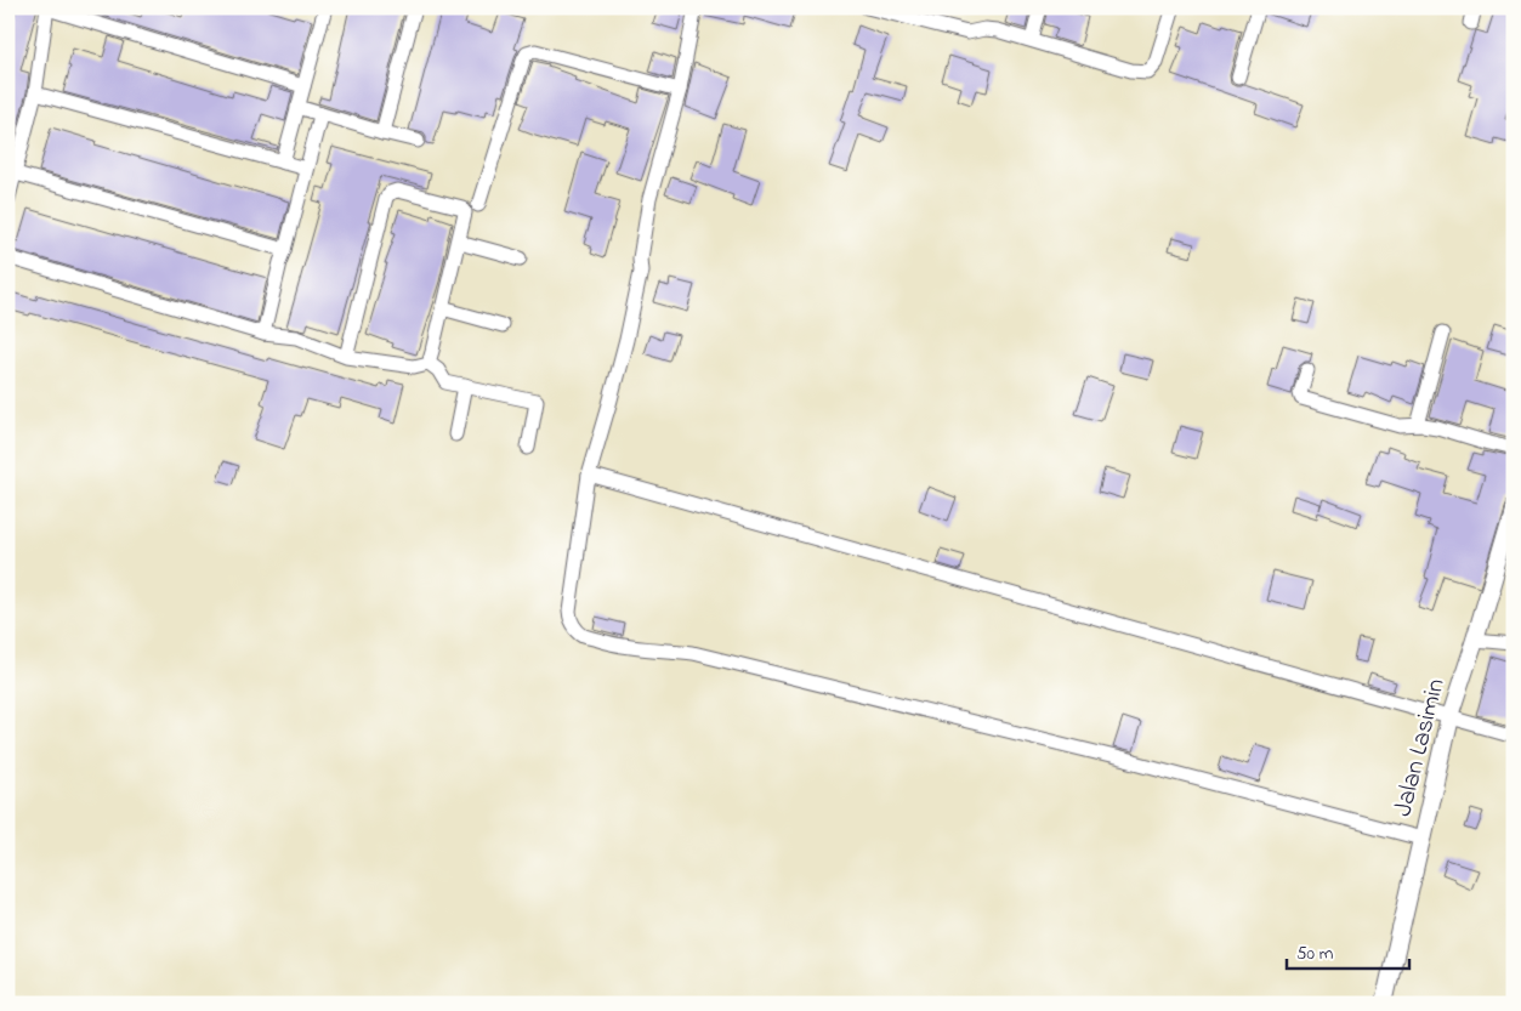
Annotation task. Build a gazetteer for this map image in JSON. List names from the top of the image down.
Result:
{
  "streets": {
    "street": ["Jalan Lasimin"]
  },
  "scale_bar": "50 m"
}
